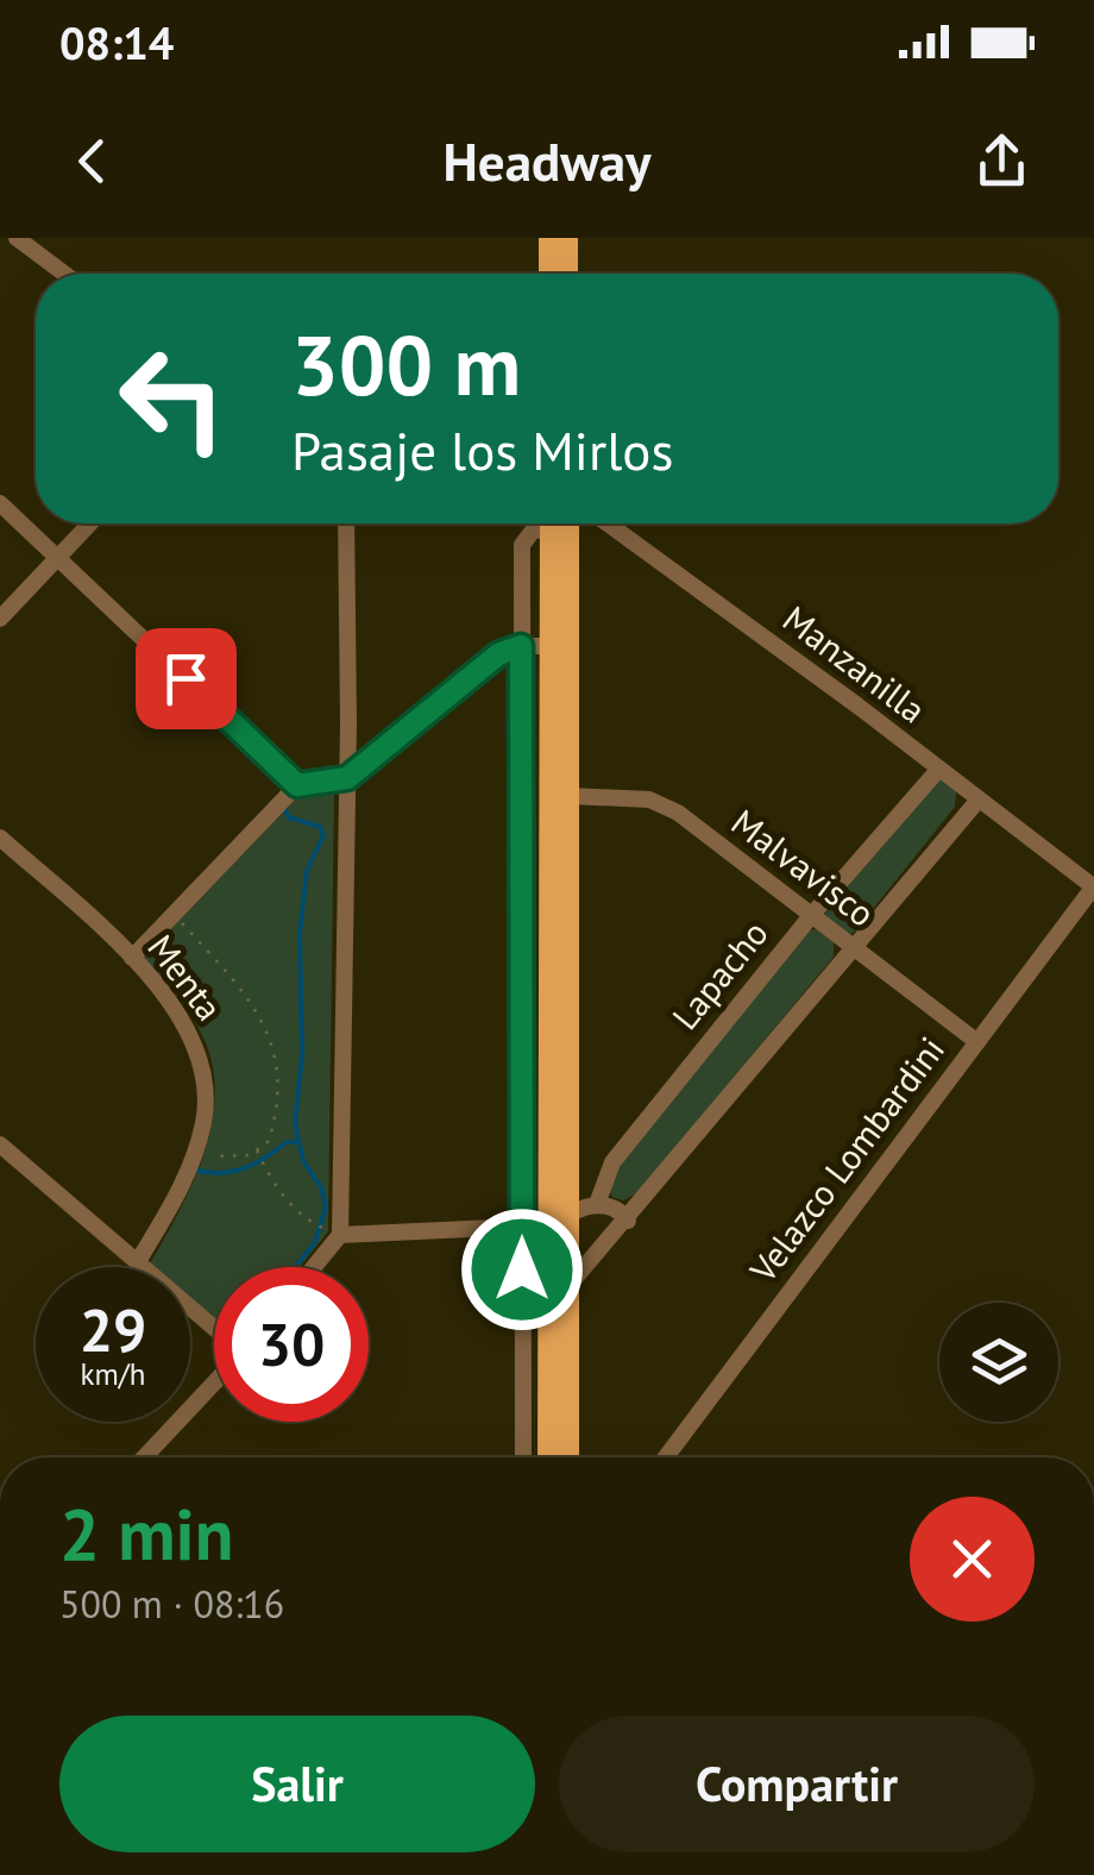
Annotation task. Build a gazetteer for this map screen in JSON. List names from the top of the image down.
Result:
{
  "streets": {
    "street": [
      "Manzanilla",
      "Malvavisco",
      "Lapacho",
      "Menta",
      "Velazco Lombardini"
    ]
  },
  "crossings": [
    ["Manzanilla", "Lapacho"],
    ["Manzanilla", "Velazco Lombardini"],
    ["Malvavisco", "Lapacho"],
    ["Malvavisco", "Velazco Lombardini"]
  ],
  "page": {
    "status": "08:14",
    "header": "Headway",
    "turn": ["300 m", "Pasaje los Mirlos"],
    "speed": "29 km/h",
    "limit": "30",
    "heading": ["2 min", "500 m · 08:16"],
    "buttons": ["Salir", "Compartir"]
  }
}
